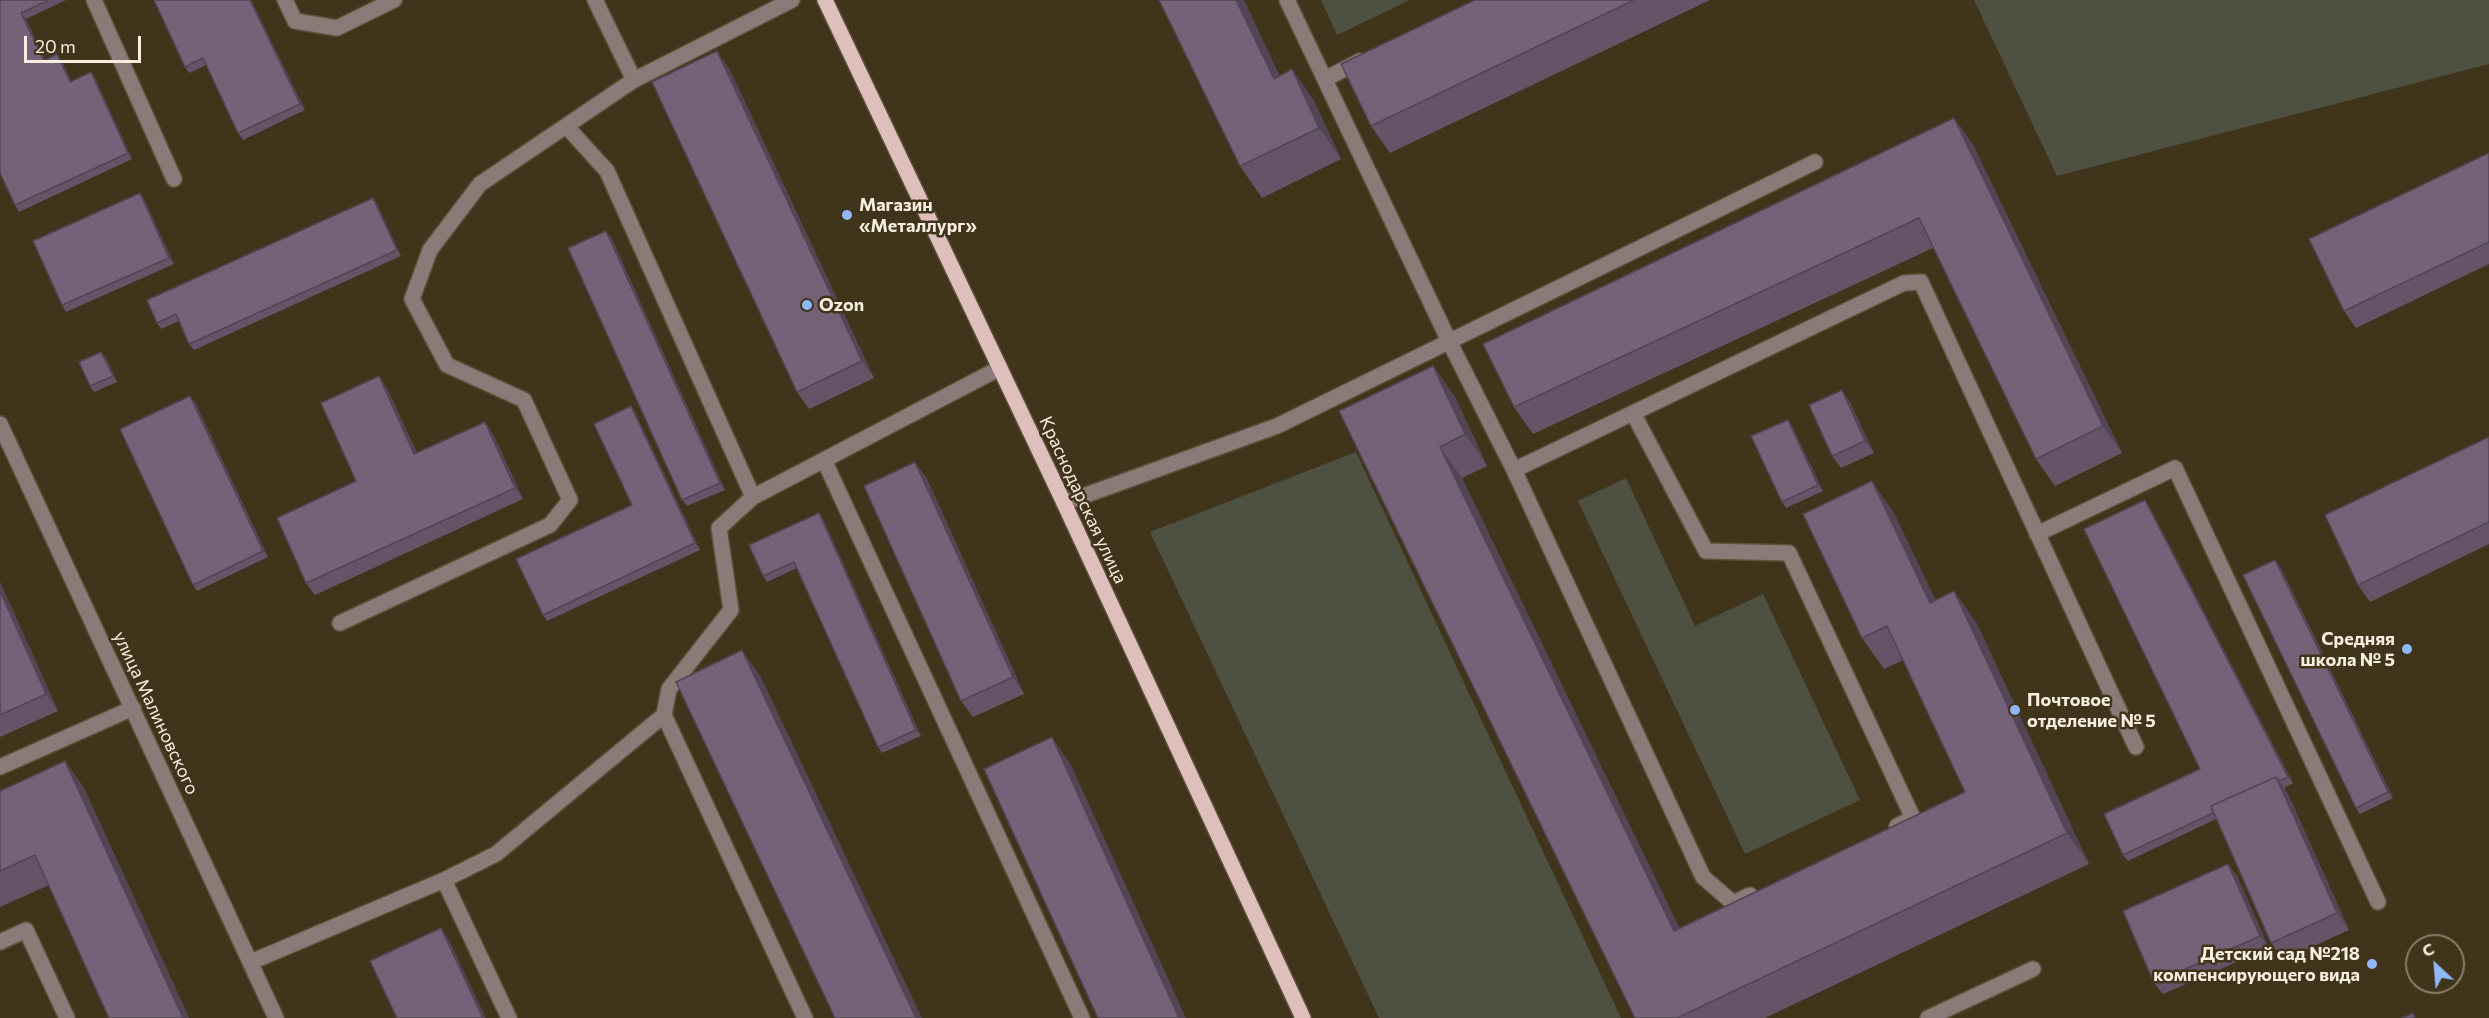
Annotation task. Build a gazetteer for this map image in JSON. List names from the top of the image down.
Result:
{
  "streets": {
    "main road": ["Краснодарская улица"],
    "street": ["улица Малиновского"]
  },
  "places": [
    "Магазин «Металлург»",
    "Ozon",
    "Средняя школа № 5",
    "Почтовое отделение № 5",
    "Детский сад №218 компенсирующего вида"
  ],
  "scale_bar": "20 m",
  "north": "top left"
}
